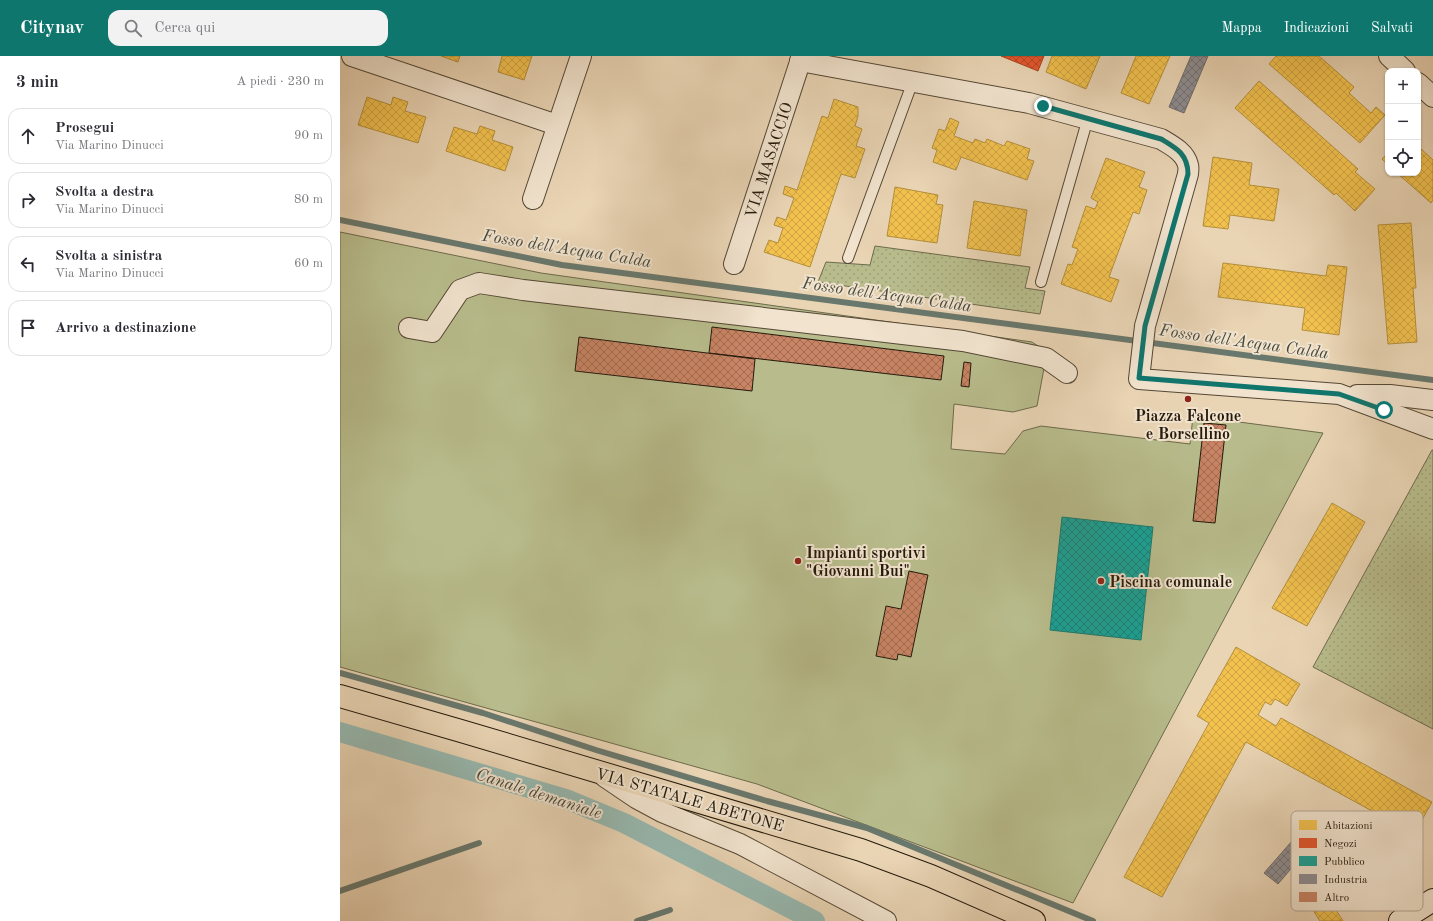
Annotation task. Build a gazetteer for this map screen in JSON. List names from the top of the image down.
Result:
{
  "streets": {
    "main road": ["VIA STATALE ABETONE"],
    "street": ["VIA MASACCIO"]
  },
  "water": ["Fosso dell'Acqua Calda", "Canale demaniale"],
  "places": ["Piazza Falcone e Borsellino", "Impianti sportivi \"Giovanni Bui\"", "Piscina comunale"],
  "legend": [
    "Abitazioni",
    "Negozi",
    "Pubblico",
    "Industria",
    "Altro"
  ],
  "page": {
    "header": "Citynav",
    "search": "Cerca qui",
    "nav": ["Mappa", "Indicazioni", "Salvati"],
    "heading": ["3 min", "A piedi · 230 m"],
    "map_buttons": ["+", "−"],
    "list": [
      ["Prosegui", "Via Marino Dinucci", "90 m"],
      ["Svolta a destra", "Via Marino Dinucci", "80 m"],
      ["Svolta a sinistra", "Via Marino Dinucci", "60 m"],
      "Arrivo a destinazione"
    ]
  }
}
